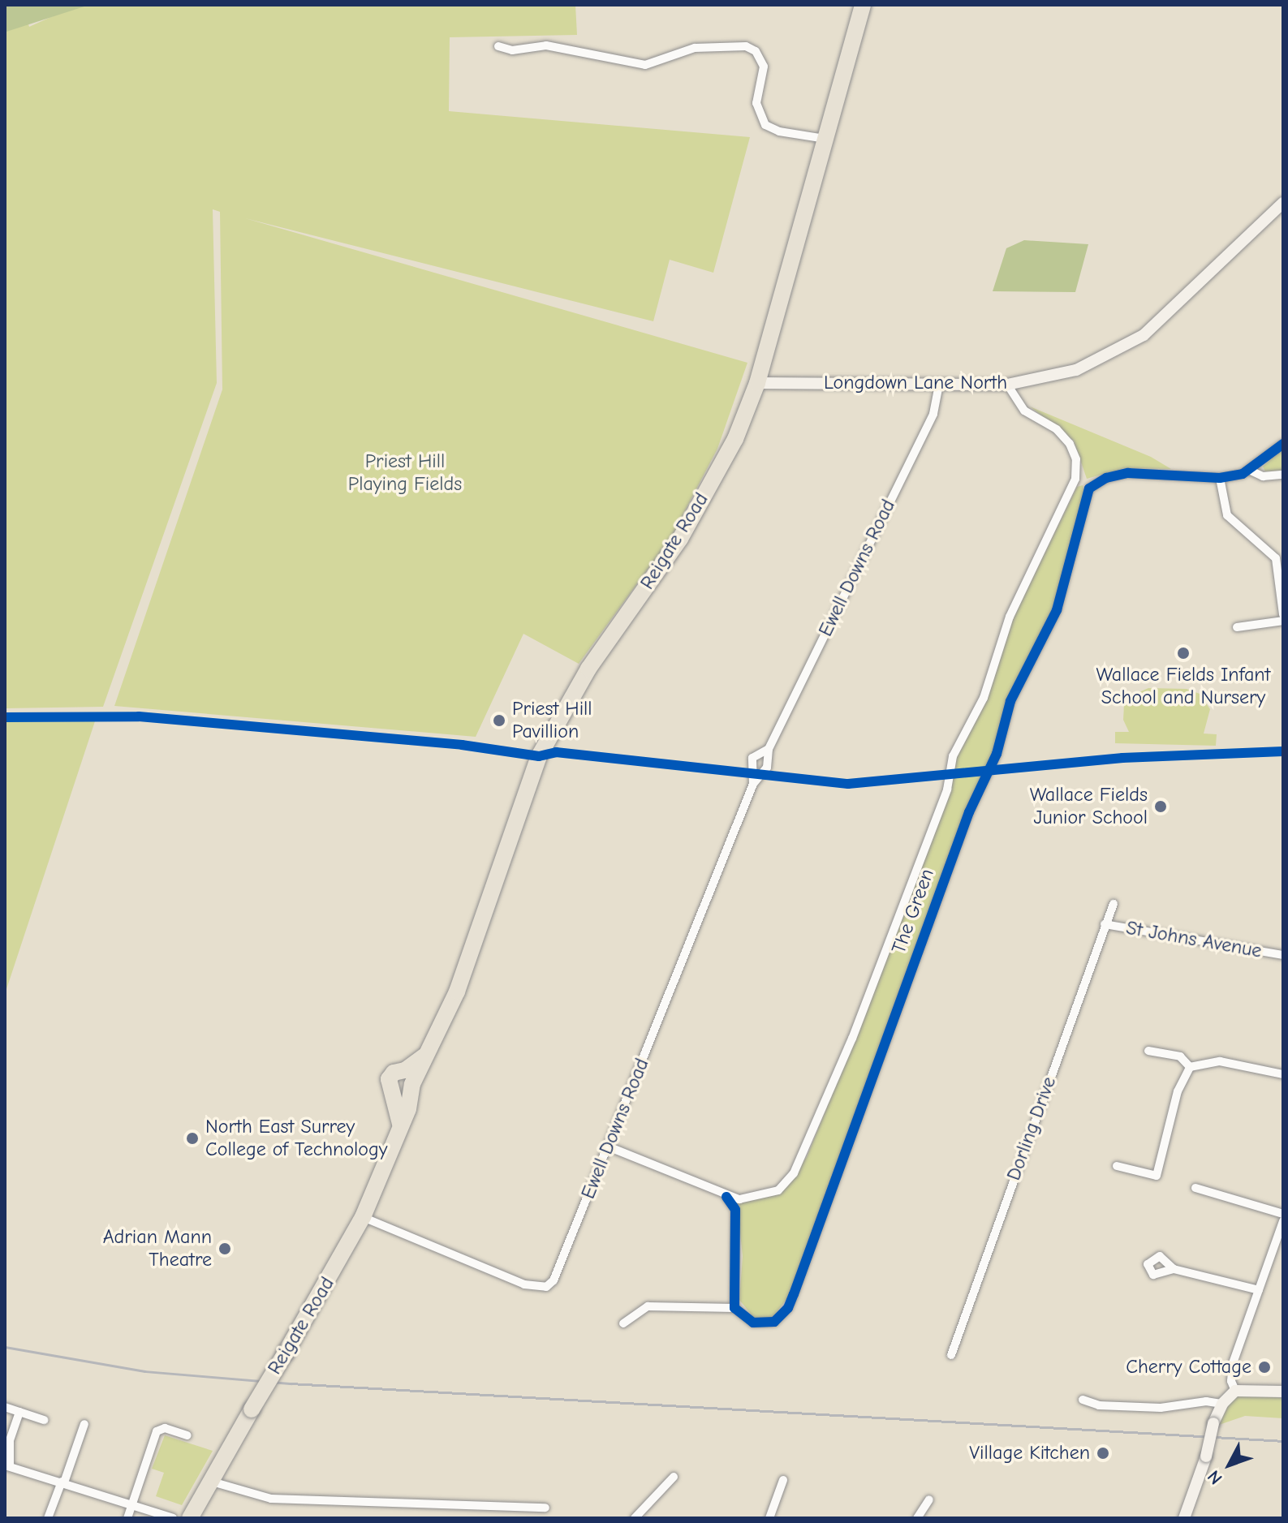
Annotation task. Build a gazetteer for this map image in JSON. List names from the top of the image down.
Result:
{
  "streets": {
    "highway": ["Reigate Road"],
    "street": [
      "Longdown Lane North",
      "Ewell Downs Road",
      "The Green",
      "St Johns Avenue",
      "Dorling Drive"
    ]
  },
  "crossings": [
    ["Longdown Lane North", "Reigate Road"],
    ["Longdown Lane North", "Ewell Downs Road"],
    ["Reigate Road", "Ewell Downs Road"],
    ["Ewell Downs Road", "The Green"],
    ["St Johns Avenue", "Dorling Drive"]
  ],
  "parks": ["Priest Hill Playing Fields"],
  "places": [
    "Wallace Fields Infant School and Nursery",
    "Priest Hill Pavillion",
    "Wallace Fields Junior School",
    "North East Surrey College of Technology",
    "Adrian Mann Theatre",
    "Cherry Cottage",
    "Village Kitchen"
  ],
  "north": "bottom left"
}
